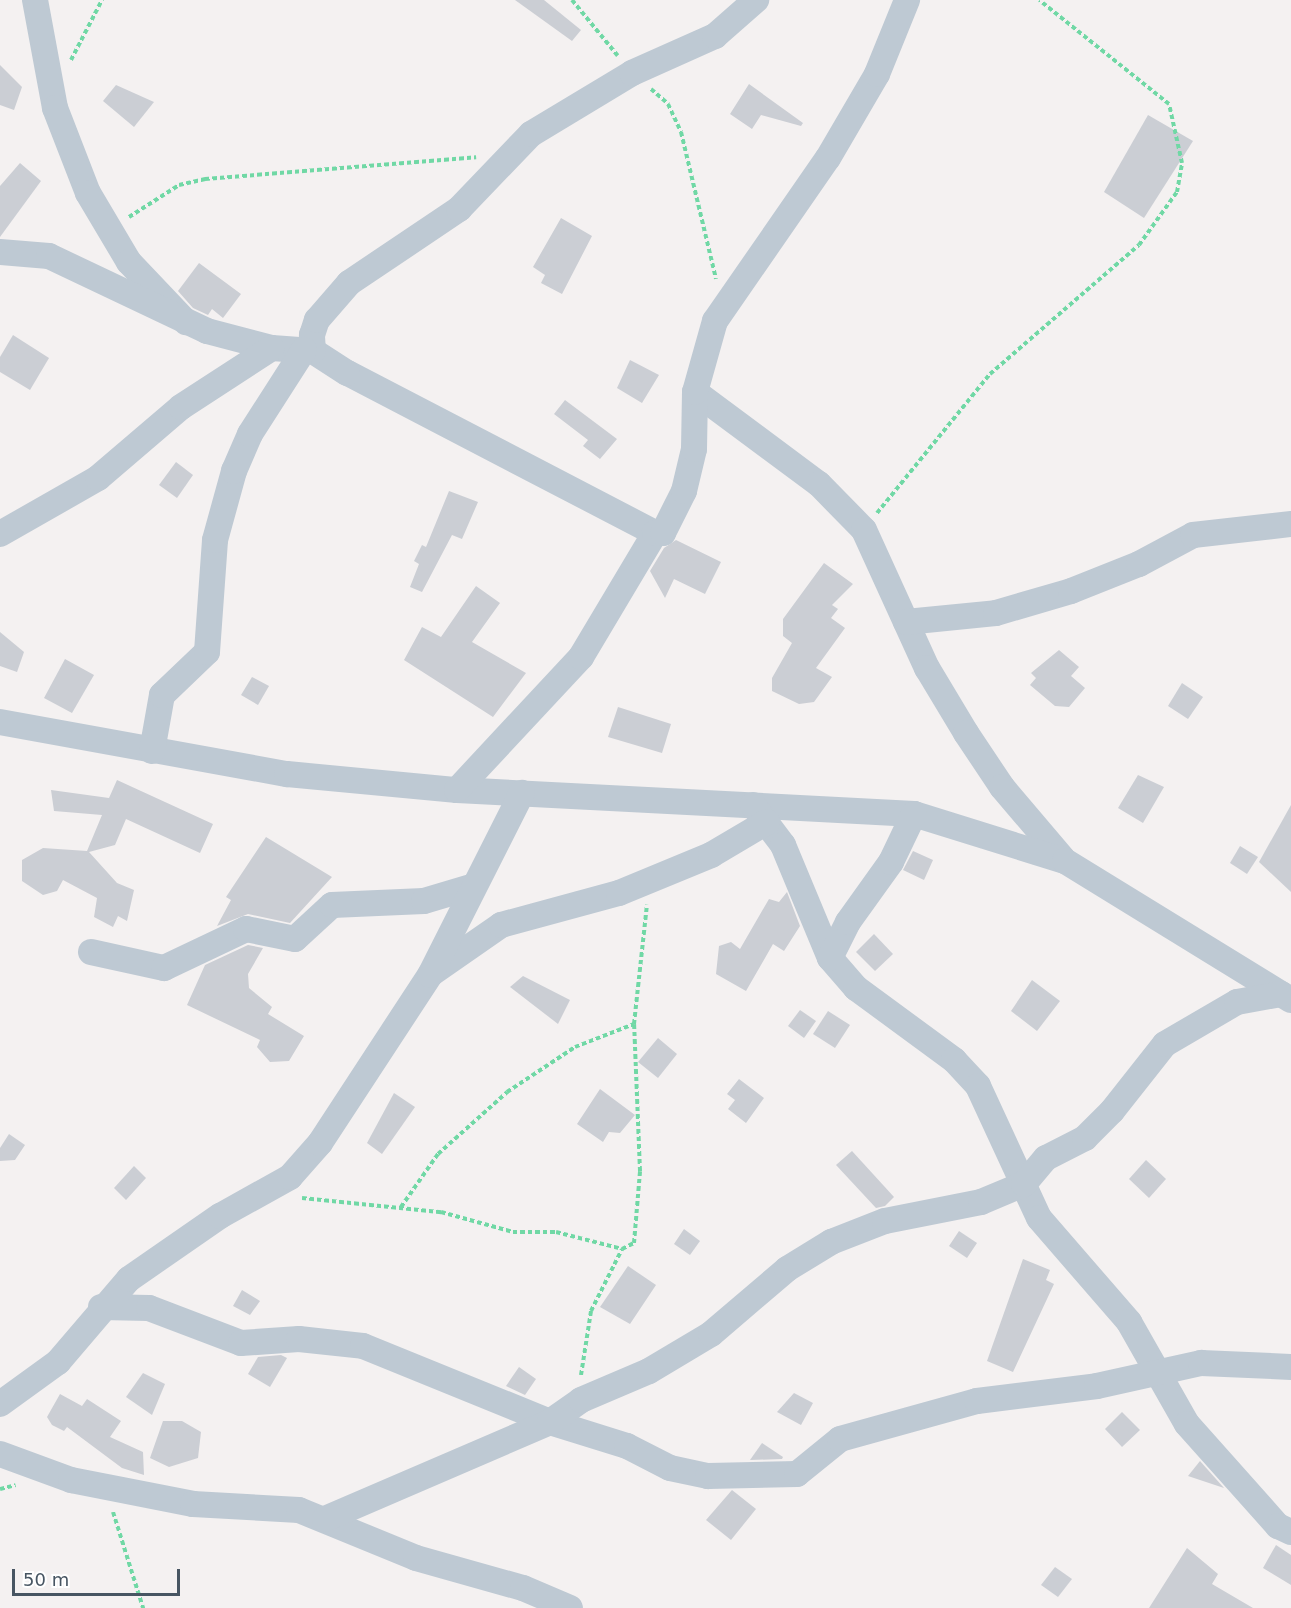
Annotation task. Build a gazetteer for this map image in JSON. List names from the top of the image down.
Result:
{
  "scale_bar": "50 m"
}
